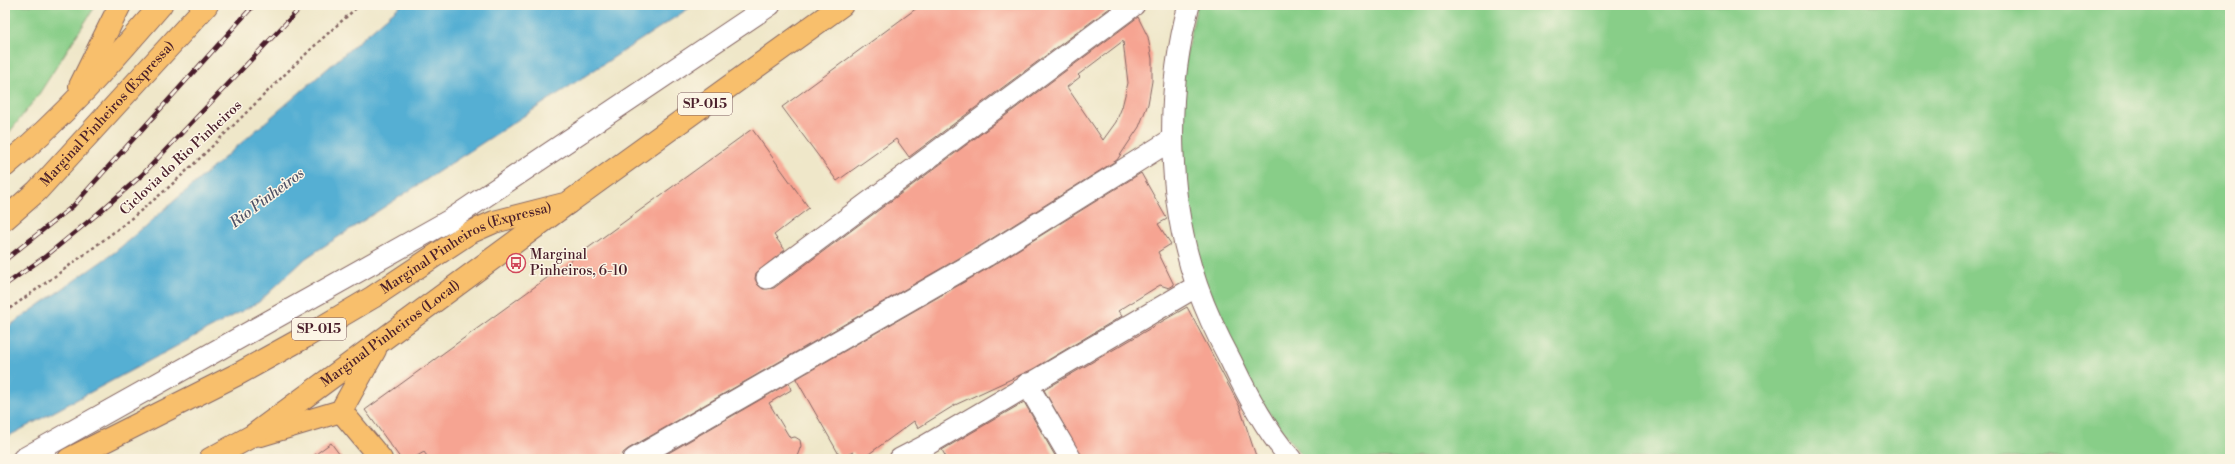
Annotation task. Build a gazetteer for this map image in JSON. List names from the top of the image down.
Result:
{
  "streets": {
    "main road": ["SP-015", "Marginal Pinheiros (Expressa)", "Marginal Pinheiros (Local)"],
    "path": ["Ciclovia do Rio Pinheiros"]
  },
  "crossings": [
    ["Marginal Pinheiros (Expressa)", "Marginal Pinheiros (Local)"]
  ],
  "water": ["Rio Pinheiros"],
  "places": {
    "bus stop": ["Marginal Pinheiros, 6-10"]
  }
}
